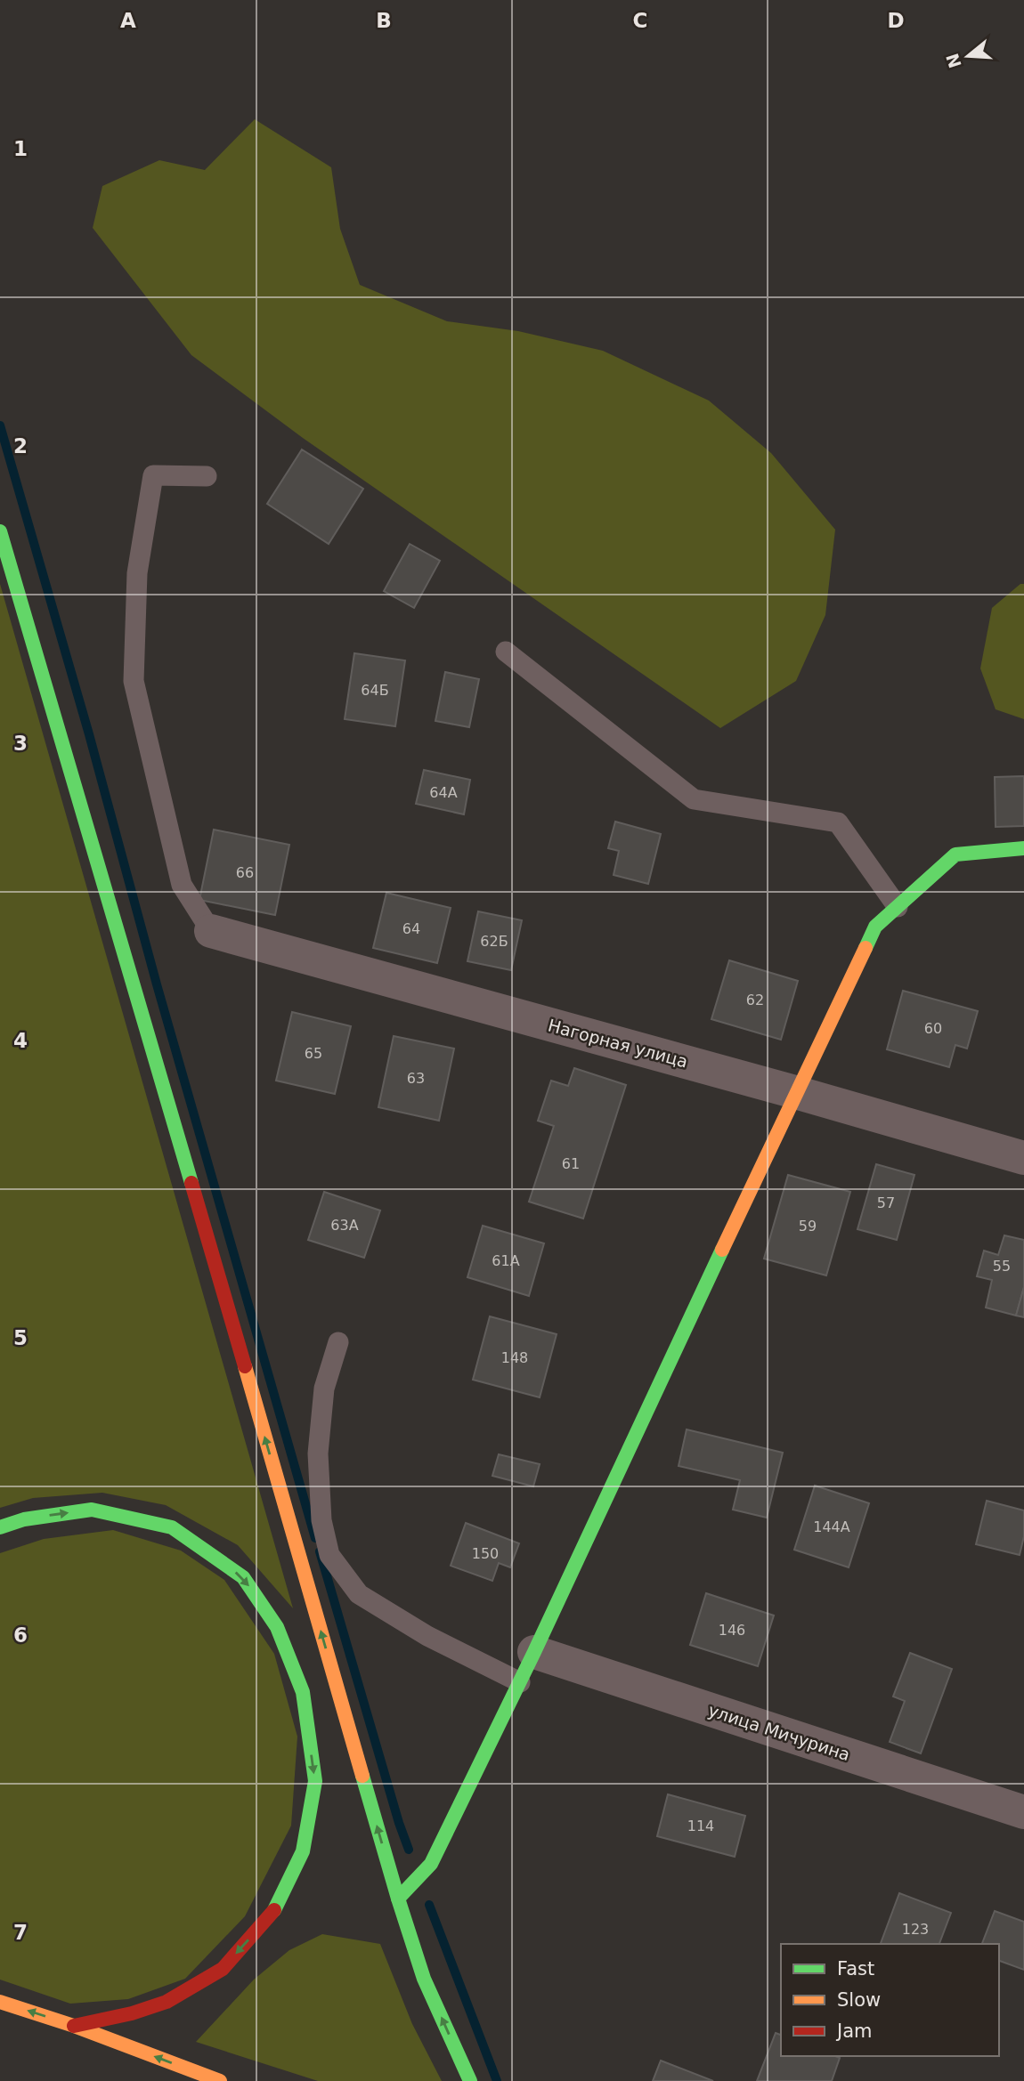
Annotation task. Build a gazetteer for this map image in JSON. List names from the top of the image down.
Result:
{
  "streets": {
    "street": ["Нагорная улица", "улица Мичурина"]
  },
  "house_numbers": [
    "64Б",
    "64А",
    "66",
    "64",
    "62Б",
    "62",
    "60",
    "65",
    "63",
    "61",
    "57",
    "63А",
    "59",
    "61А",
    "55",
    "148",
    "144А",
    "150",
    "146",
    "114",
    "123"
  ],
  "legend": ["Fast", "Slow", "Jam"],
  "north": "left",
  "grid": {
    "columns": [
      "A",
      "B",
      "C",
      "D"
    ],
    "rows": [
      "1",
      "2",
      "3",
      "4",
      "5",
      "6",
      "7"
    ]
  }
}
